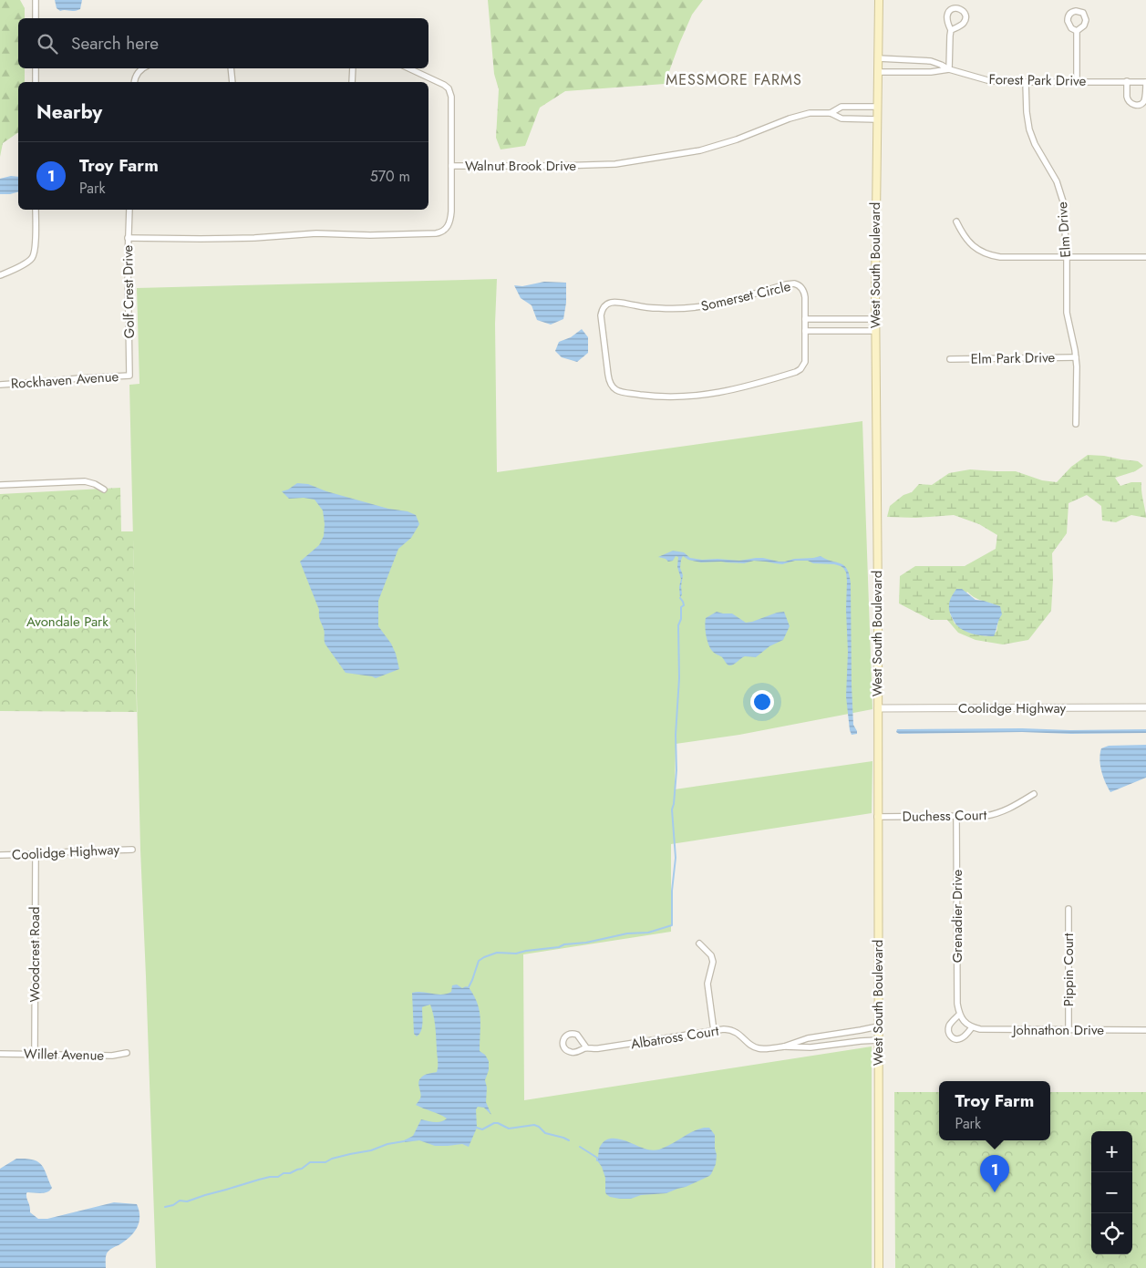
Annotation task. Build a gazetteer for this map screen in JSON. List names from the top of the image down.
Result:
{
  "streets": {
    "main road": ["West South Boulevard"],
    "street": [
      "Forest Park Drive",
      "Walnut Brook Drive",
      "Elm Drive",
      "Golf Crest Drive",
      "Somerset Circle",
      "Elm Park Drive",
      "Rockhaven Avenue",
      "Coolidge Highway",
      "Duchess Court",
      "Grenadier Drive",
      "Woodcrest Road",
      "Pippin Court",
      "Johnathon Drive",
      "Albatross Court",
      "Willet Avenue"
    ]
  },
  "crossings": [
    ["Forest Park Drive", "Elm Drive"],
    ["Forest Park Drive", "West South Boulevard"],
    ["Walnut Brook Drive", "West South Boulevard"],
    ["Walnut Brook Drive", "Golf Crest Drive"],
    ["Elm Drive", "Elm Park Drive"],
    ["West South Boulevard", "Coolidge Highway"],
    ["West South Boulevard", "Duchess Court"],
    ["West South Boulevard", "Albatross Court"],
    ["Golf Crest Drive", "Rockhaven Avenue"],
    ["Coolidge Highway", "Woodcrest Road"],
    ["Duchess Court", "Grenadier Drive"],
    ["Grenadier Drive", "Johnathon Drive"],
    ["Woodcrest Road", "Willet Avenue"],
    ["Pippin Court", "Johnathon Drive"]
  ],
  "districts": ["MESSMORE FARMS"],
  "parks": ["Avondale Park"],
  "page": {
    "search": "Search here",
    "heading": "Nearby",
    "list": [
      {
        "mark": "1",
        "name": "Troy Farm",
        "note": "Park",
        "value": "570 m"
      }
    ],
    "popup": ["Troy Farm", "Park"],
    "map_buttons": ["+", "−"],
    "pins": "1"
  }
}
